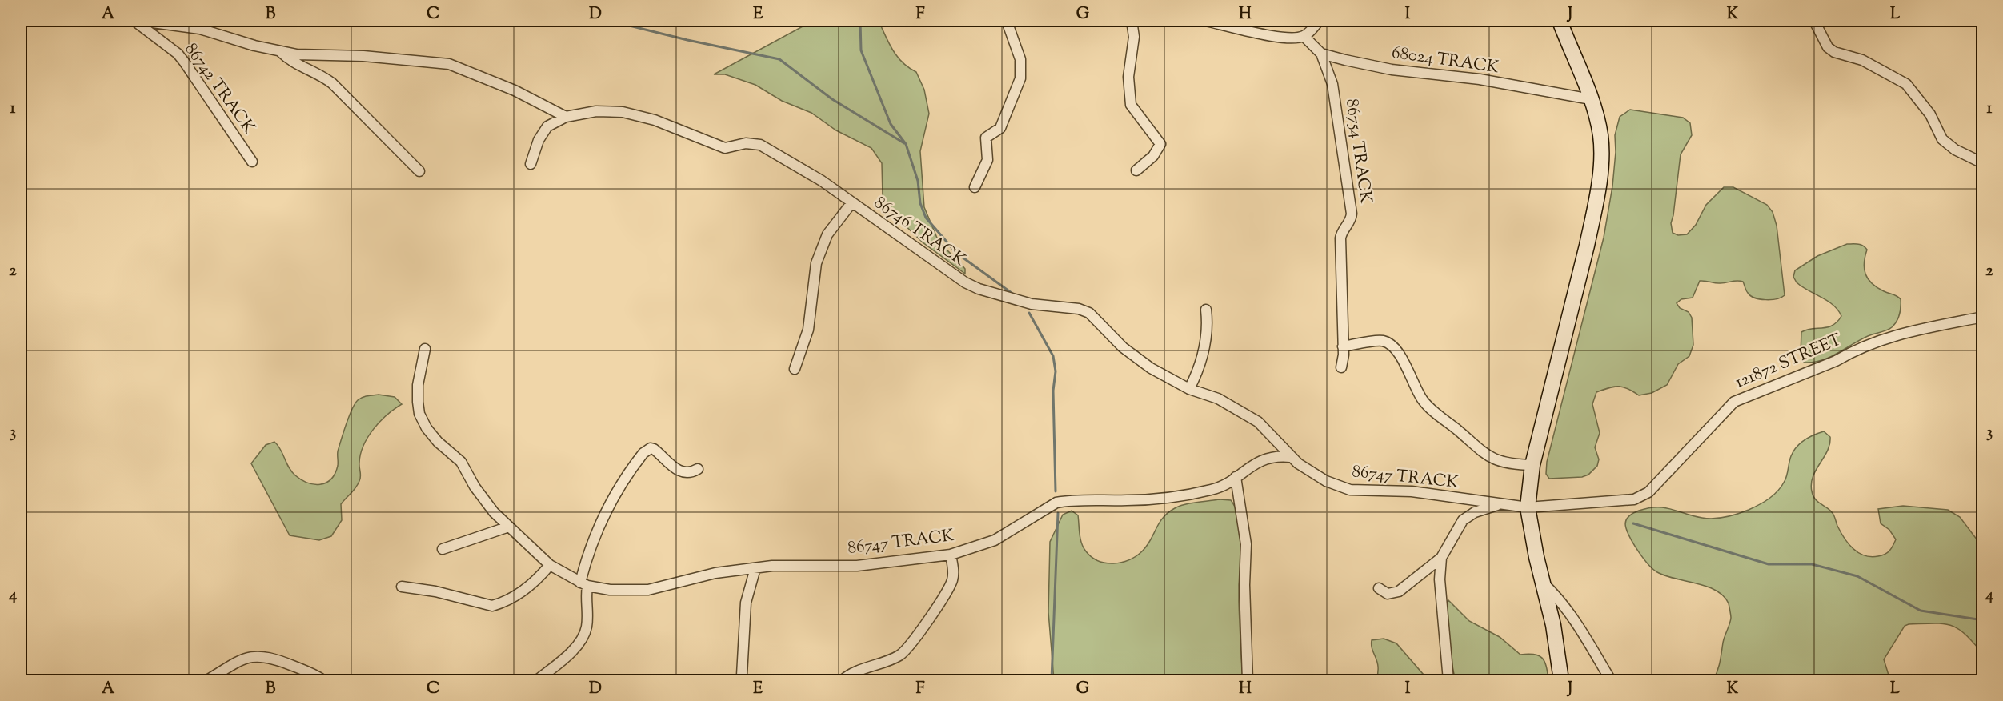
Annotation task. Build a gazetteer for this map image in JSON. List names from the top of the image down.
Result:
{
  "streets": {
    "street": [
      "68024 TRACK",
      "86742 TRACK",
      "86754 TRACK",
      "86746 TRACK",
      "121872 STREET",
      "86747 TRACK"
    ]
  },
  "crossings": [
    ["68024 TRACK", "86754 TRACK"],
    ["86746 TRACK", "86747 TRACK"],
    ["121872 STREET", "86747 TRACK"]
  ],
  "grid": {
    "columns": [
      "A",
      "B",
      "C",
      "D",
      "E",
      "F",
      "G",
      "H",
      "I",
      "J",
      "K",
      "L"
    ],
    "rows": [
      "1",
      "2",
      "3",
      "4"
    ]
  }
}
